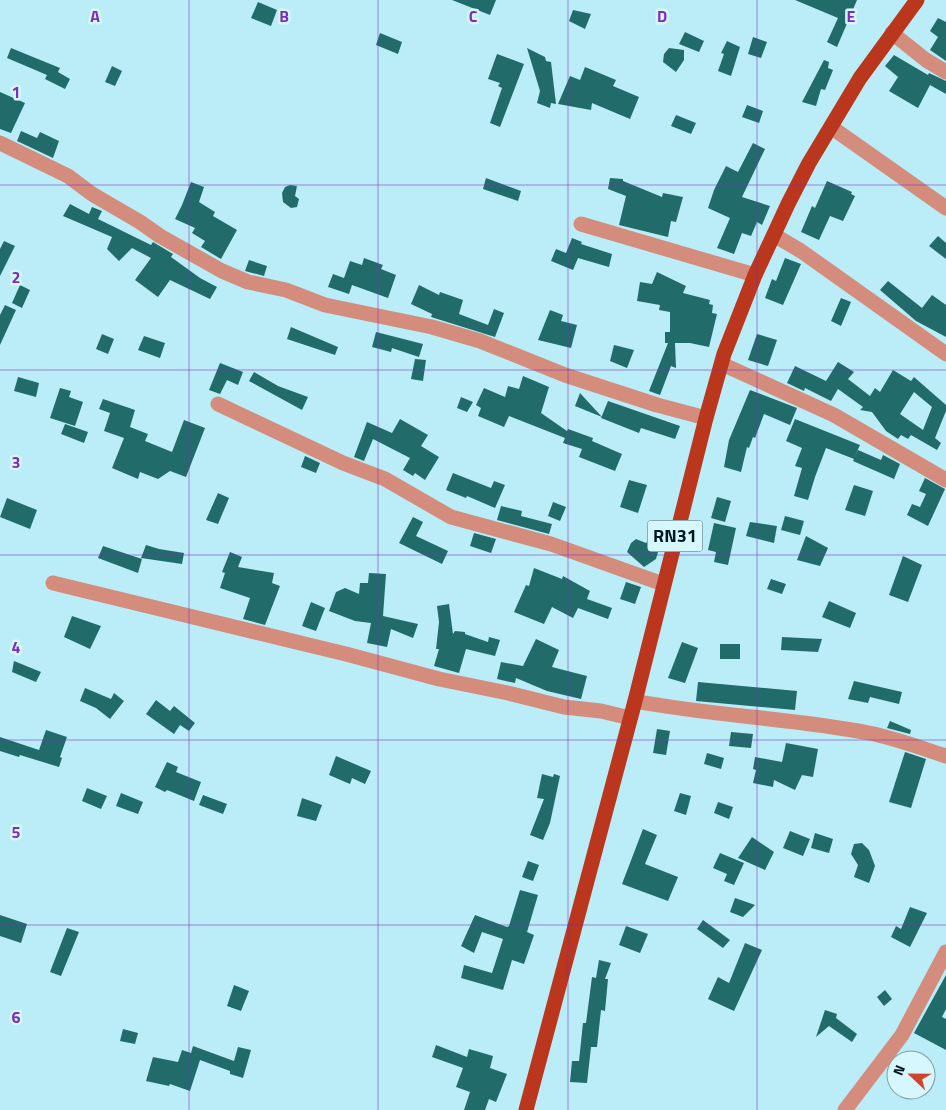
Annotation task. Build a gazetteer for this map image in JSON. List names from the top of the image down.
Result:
{
  "streets": {
    "main road": ["RN31"]
  },
  "north": "left",
  "grid": {
    "columns": [
      "A",
      "B",
      "C",
      "D",
      "E"
    ],
    "rows": [
      "1",
      "2",
      "3",
      "4",
      "5",
      "6"
    ]
  }
}
